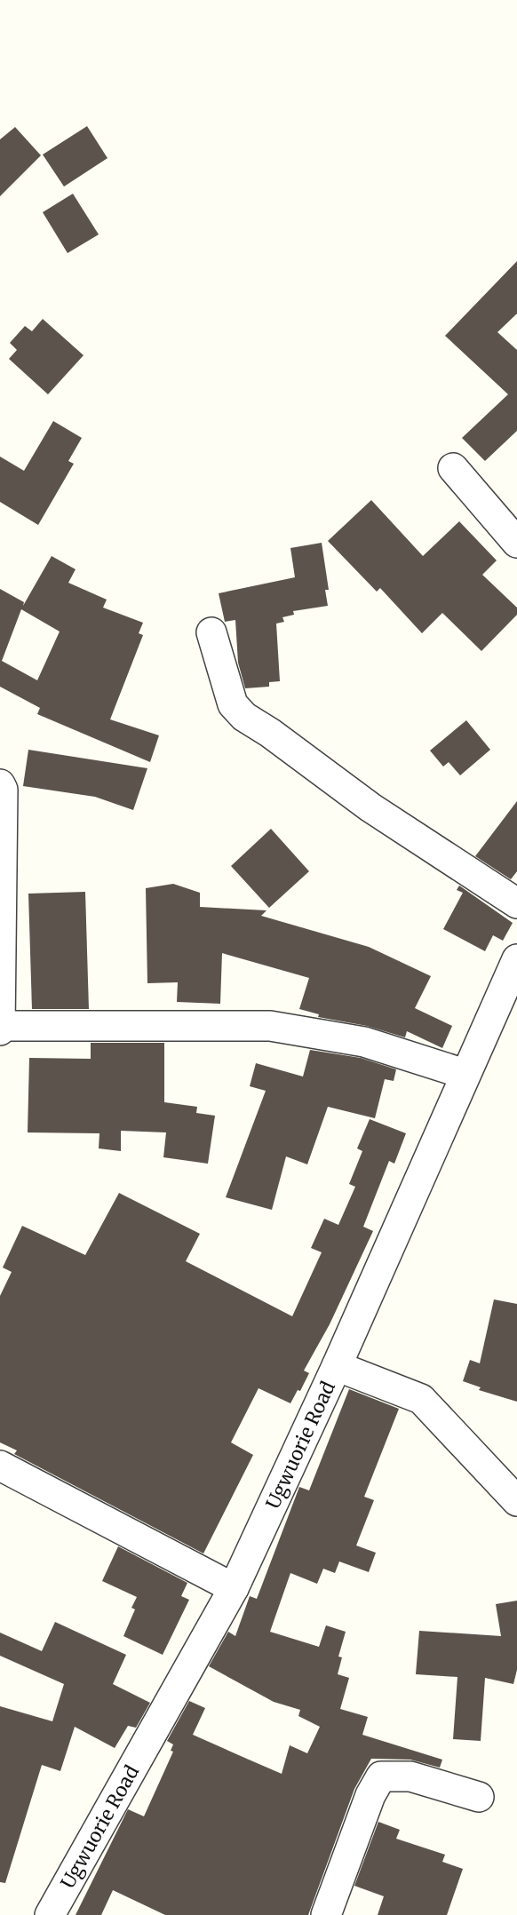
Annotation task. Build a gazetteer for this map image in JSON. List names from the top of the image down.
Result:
{
  "streets": {
    "street": ["Ugwuorie Road"]
  }
}
